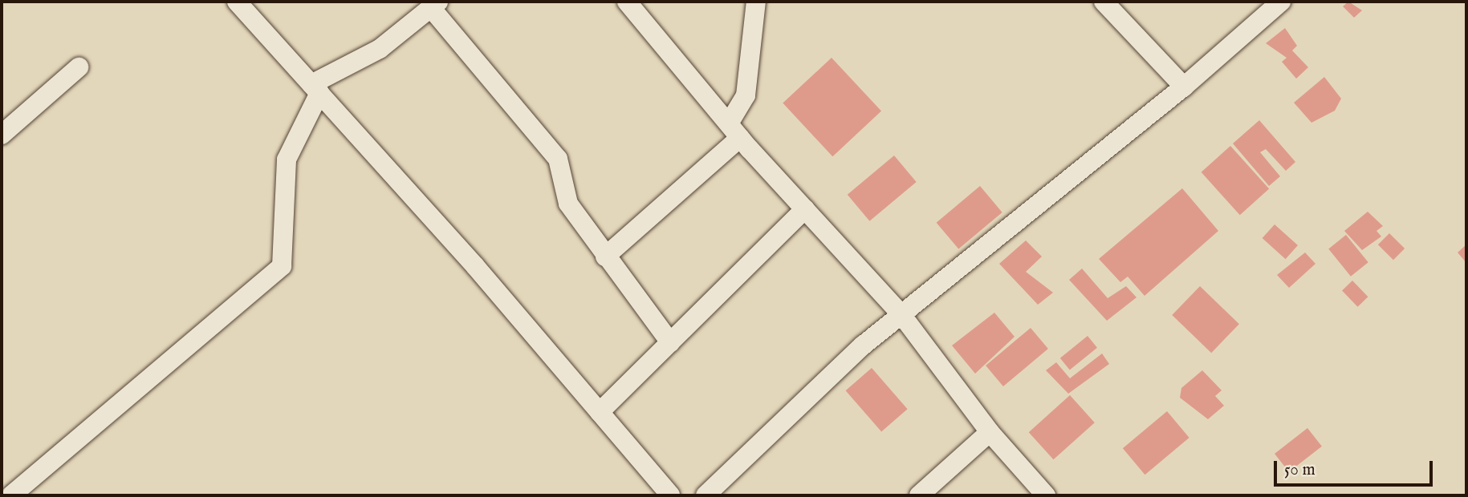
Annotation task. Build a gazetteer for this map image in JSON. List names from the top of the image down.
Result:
{
  "scale_bar": "50 m"
}
